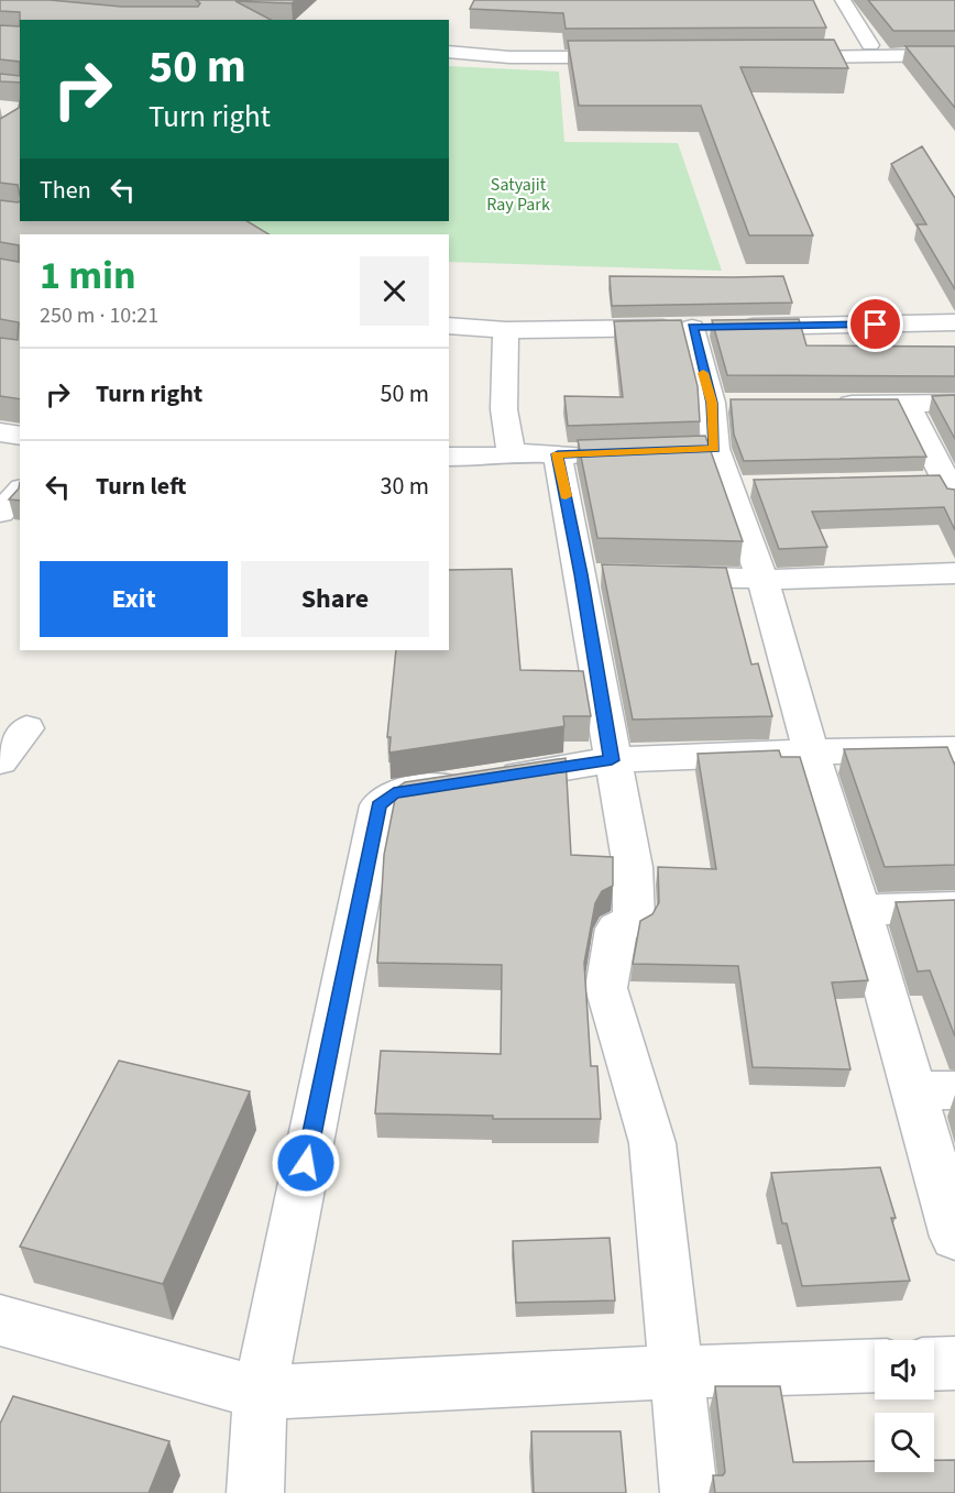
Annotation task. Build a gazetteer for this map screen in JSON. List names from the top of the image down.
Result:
{
  "parks": ["Satyajit Ray Park"],
  "page": {
    "turn": ["50 m", "Turn right"],
    "then": "Then",
    "heading": ["1 min", "250 m · 10:21"],
    "list": [
      {
        "name": "Turn right",
        "value": "50 m"
      },
      {
        "name": "Turn left",
        "value": "30 m"
      }
    ],
    "buttons": ["Exit", "Share"]
  }
}
